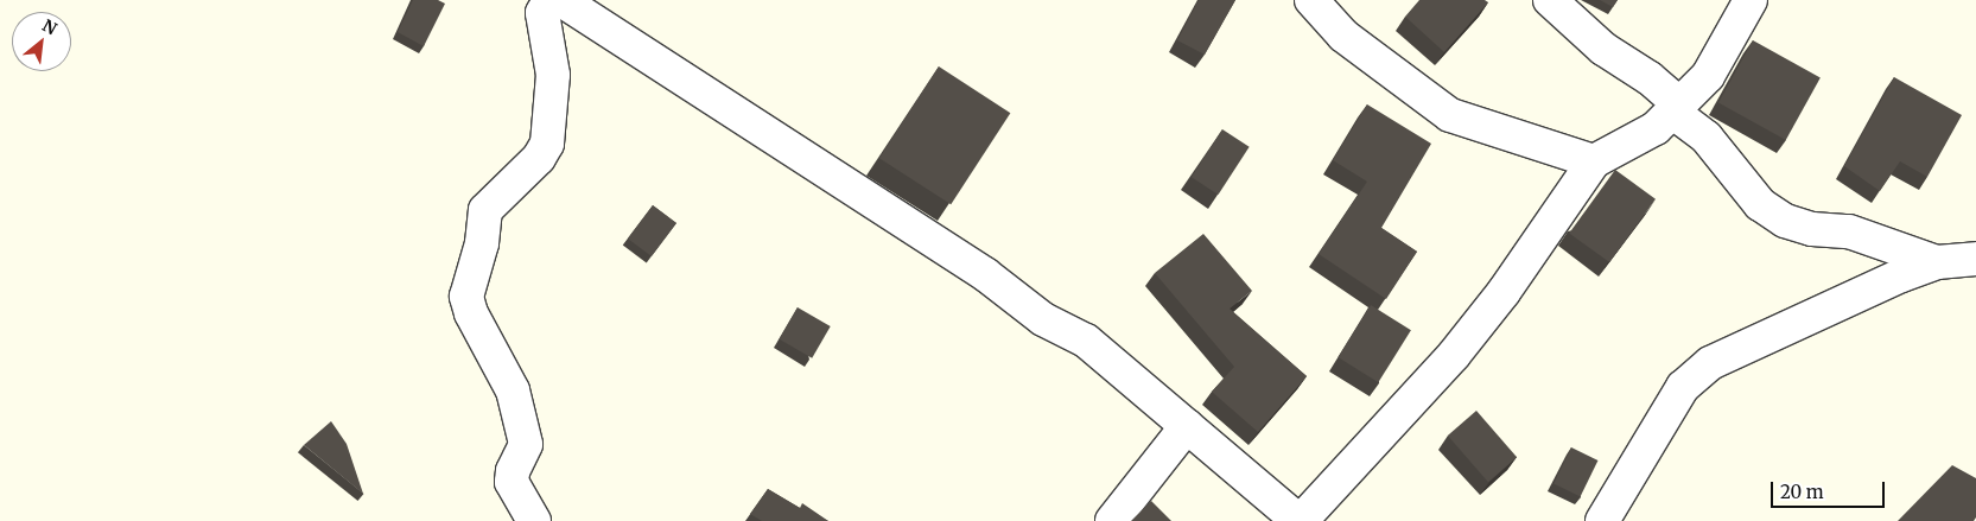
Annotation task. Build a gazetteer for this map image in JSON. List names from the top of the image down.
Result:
{
  "scale_bar": "20 m",
  "north": "top right"
}
